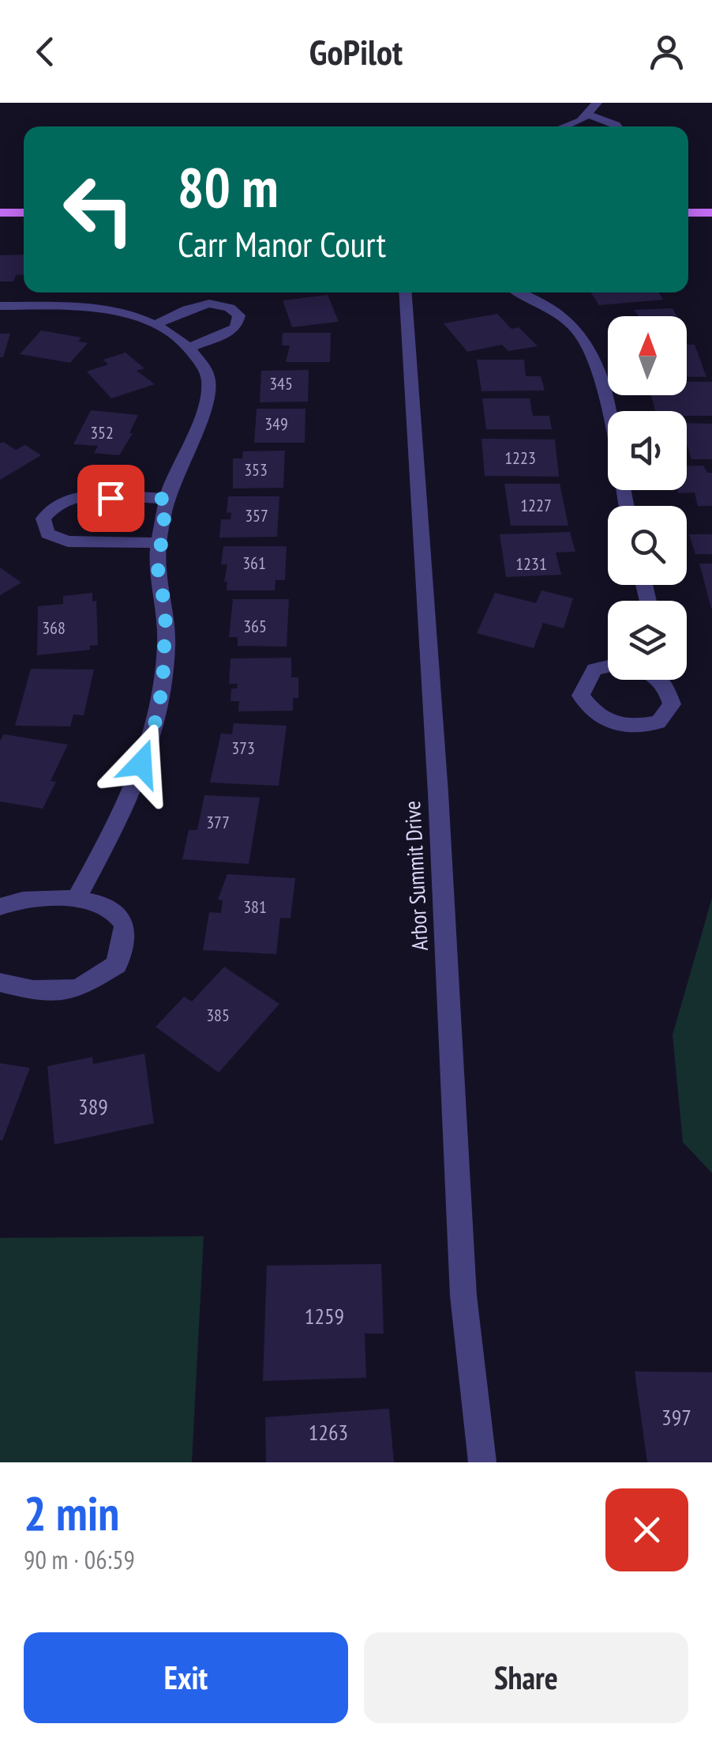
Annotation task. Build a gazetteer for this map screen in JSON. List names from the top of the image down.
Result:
{
  "streets": {
    "street": ["Arbor Summit Drive"]
  },
  "house_numbers": [
    "345",
    "349",
    "352",
    "1223",
    "353",
    "1227",
    "357",
    "361",
    "1231",
    "365",
    "368",
    "373",
    "377",
    "381",
    "385",
    "389",
    "1259",
    "397",
    "1263"
  ],
  "north": "top",
  "page": {
    "header": "GoPilot",
    "turn": ["80 m", "Carr Manor Court"],
    "heading": ["2 min", "90 m · 06:59"],
    "buttons": ["Exit", "Share"]
  }
}
